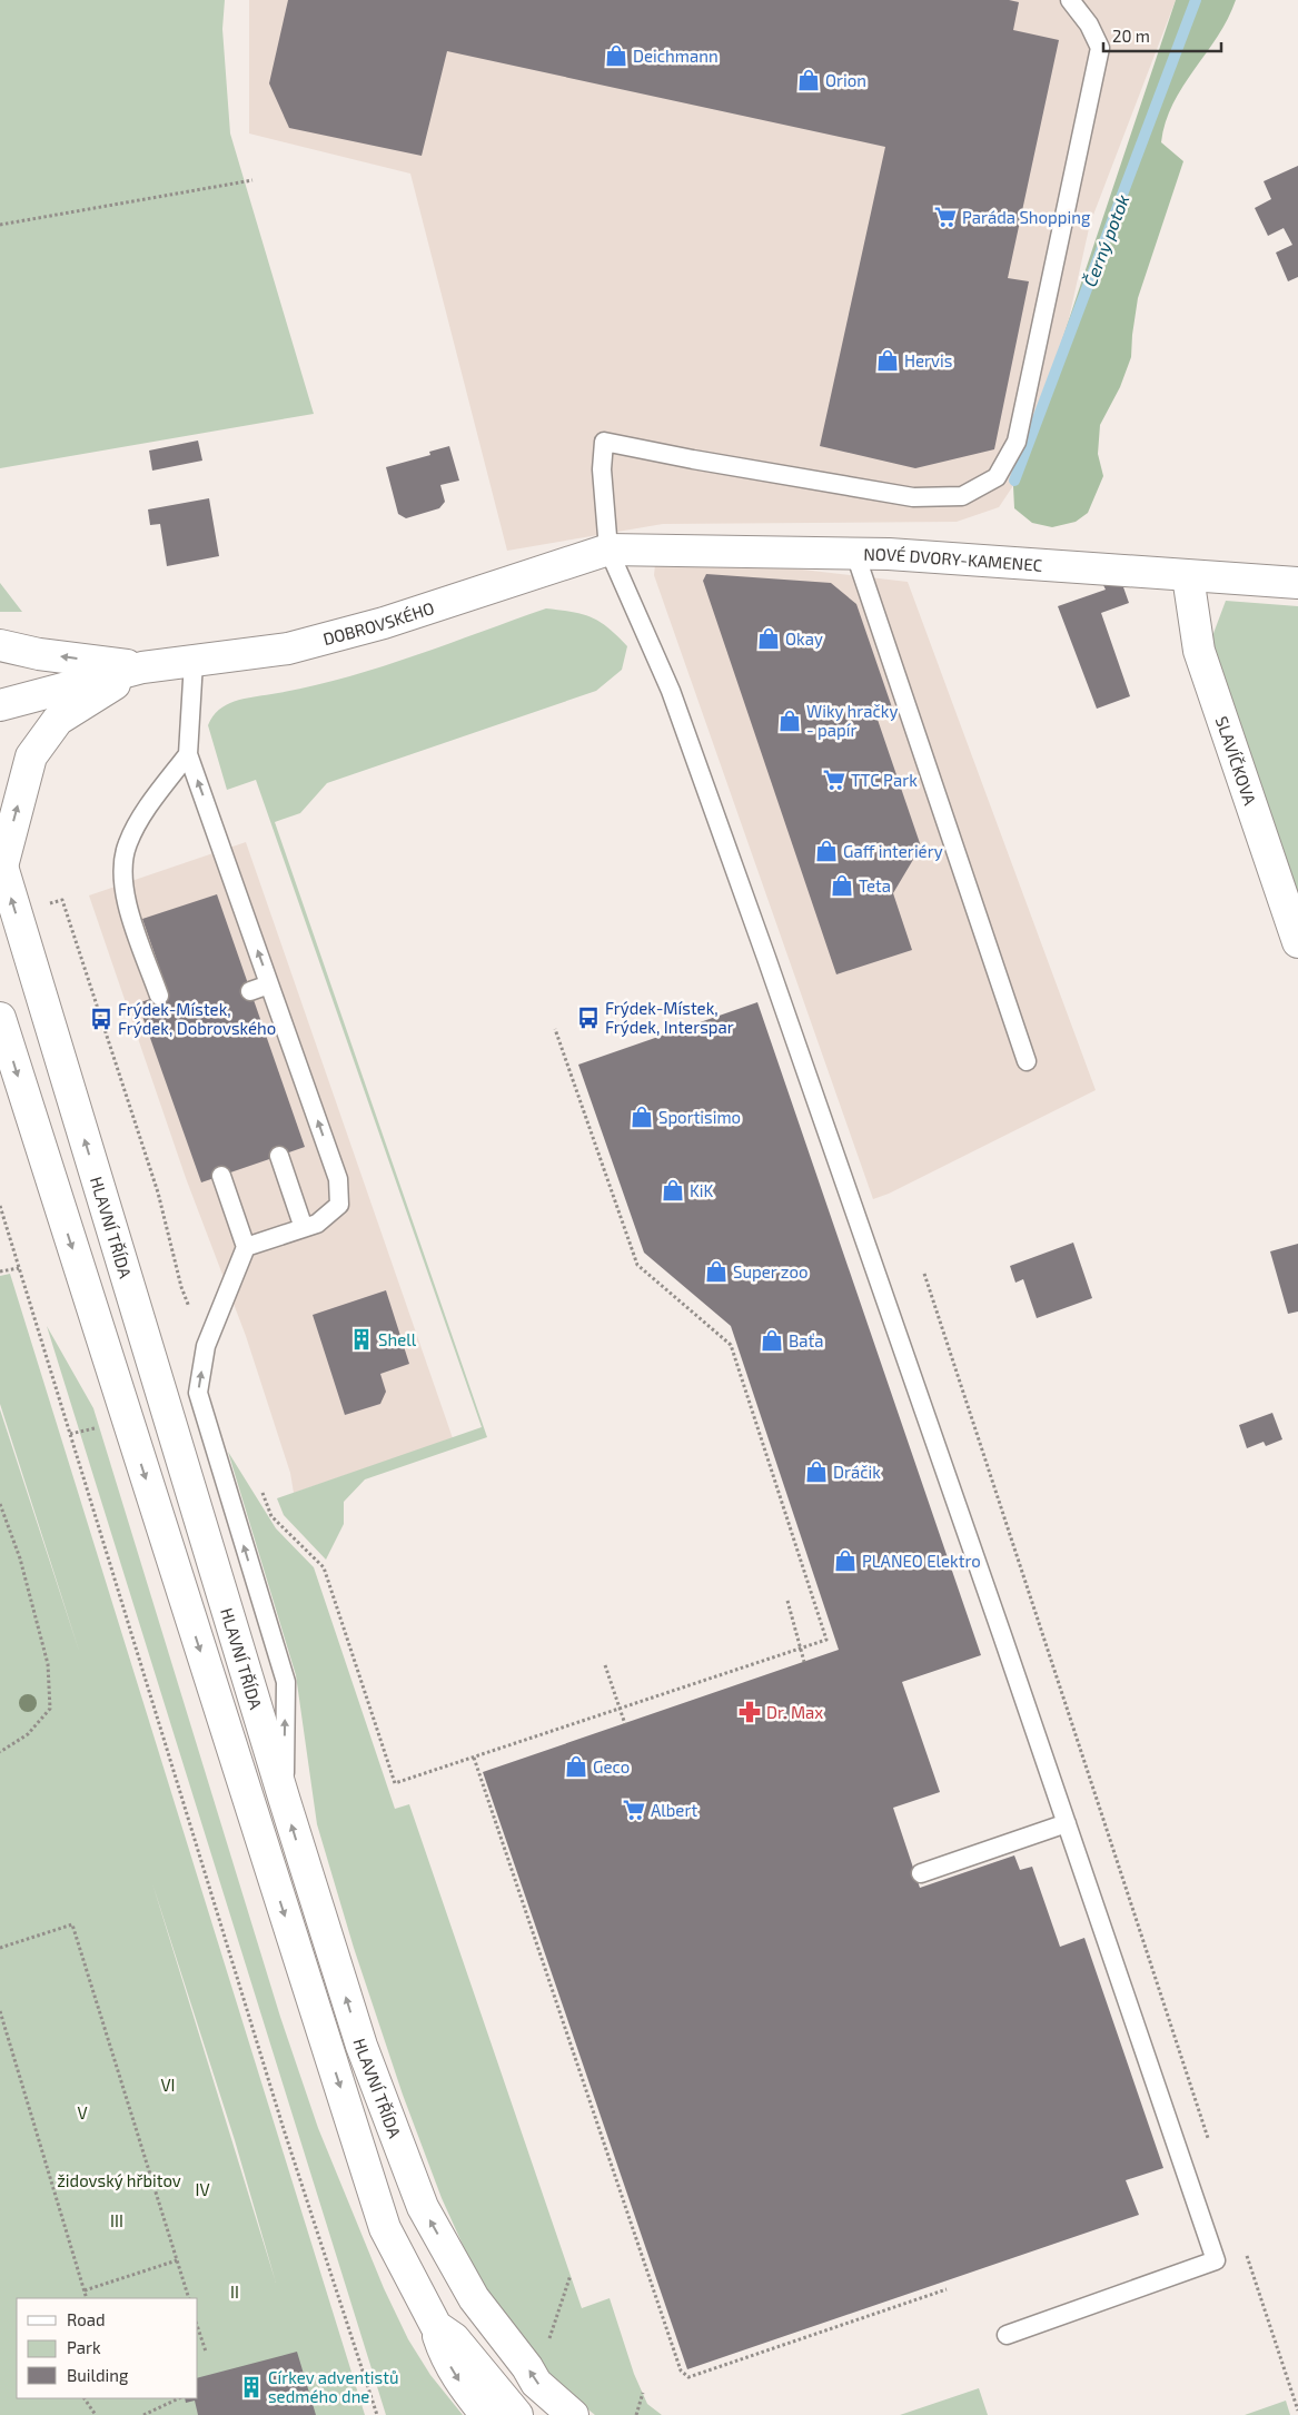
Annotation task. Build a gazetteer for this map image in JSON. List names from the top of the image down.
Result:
{
  "streets": {
    "main road": [
      "NOVÉ DVORY-KAMENEC",
      "DOBROVSKÉHO",
      "SLAVÍČKOVA",
      "HLAVNÍ TŘÍDA"
    ]
  },
  "crossings": [
    ["NOVÉ DVORY-KAMENEC", "DOBROVSKÉHO"],
    ["NOVÉ DVORY-KAMENEC", "SLAVÍČKOVA"]
  ],
  "water": ["Černý potok"],
  "parks": [
    "VI",
    "V",
    "židovský hřbitov",
    "IV",
    "III",
    "II"
  ],
  "places": {
    "shop": [
      "Deichmann",
      "Orion",
      "Hervis",
      "Okay",
      "Wiky hračky - papír",
      "Gaff interiéry",
      "Teta",
      "Sportisimo",
      "KiK",
      "Super zoo",
      "Baťa",
      "Dráčik",
      "PLANEO Elektro",
      "Geco"
    ],
    "supermarket": ["Paráda Shopping", "TTC Park", "Albert"],
    "bus stop": ["Frýdek-Místek, Frýdek, Interspar", "Frýdek-Místek, Frýdek, Dobrovského"],
    "building": ["Shell", "Církev adventistů sedmého dne"],
    "pharmacy": ["Dr. Max"]
  },
  "legend": ["Road", "Park", "Building"],
  "scale_bar": "20 m"
}
